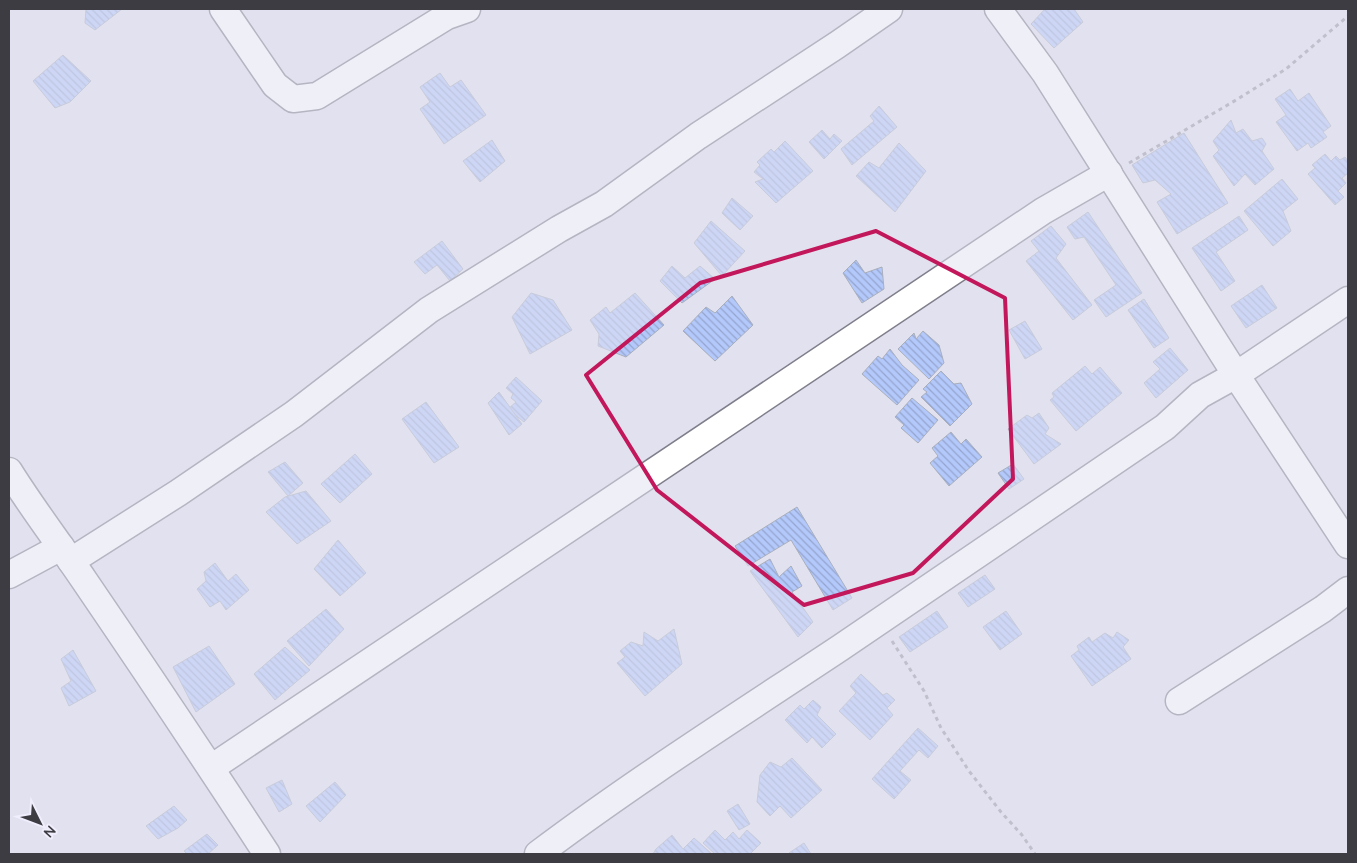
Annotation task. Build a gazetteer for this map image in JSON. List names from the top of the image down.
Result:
{
  "north": "bottom right"
}
